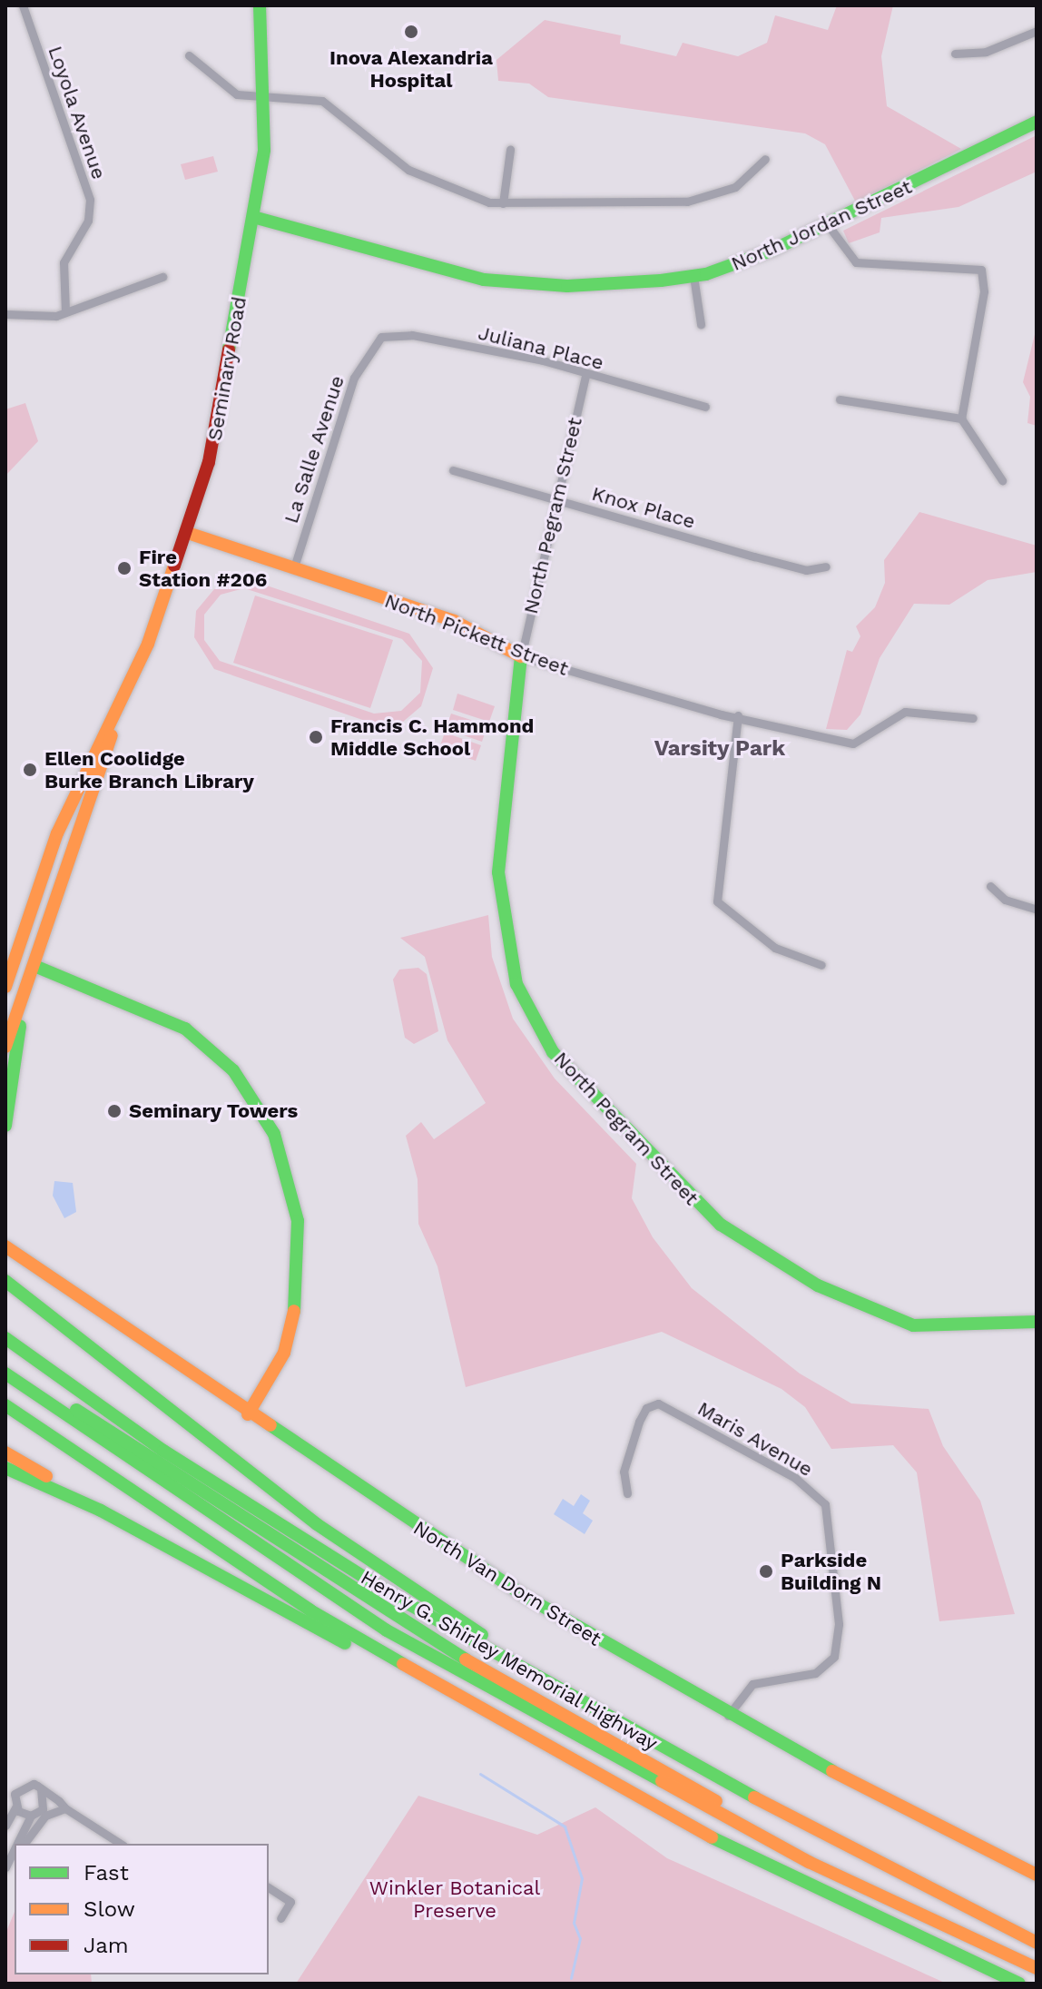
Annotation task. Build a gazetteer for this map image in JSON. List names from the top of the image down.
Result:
{
  "streets": {
    "main road": [
      "North Jordan Street",
      "Seminary Road",
      "North Pegram Street",
      "North Pickett Street",
      "North Van Dorn Street",
      "Henry G. Shirley Memorial Highway"
    ],
    "street": [
      "Loyola Avenue",
      "Juliana Place",
      "La Salle Avenue",
      "Knox Place",
      "Maris Avenue"
    ]
  },
  "crossings": [
    ["North Jordan Street", "Seminary Road"],
    ["Juliana Place", "La Salle Avenue"],
    ["Juliana Place", "North Pegram Street"],
    ["Seminary Road", "North Pickett Street"],
    ["La Salle Avenue", "North Pickett Street"],
    ["Knox Place", "North Pegram Street"],
    ["North Pegram Street", "North Pickett Street"],
    ["Maris Avenue", "North Van Dorn Street"]
  ],
  "districts": ["Varsity Park"],
  "parks": ["Winkler Botanical Preserve"],
  "places": [
    "Inova Alexandria Hospital",
    "Fire Station #206",
    "Francis C. Hammond Middle School",
    "Ellen Coolidge Burke Branch Library",
    "Seminary Towers",
    "Parkside Building N"
  ],
  "legend": ["Fast", "Slow", "Jam"]
}
